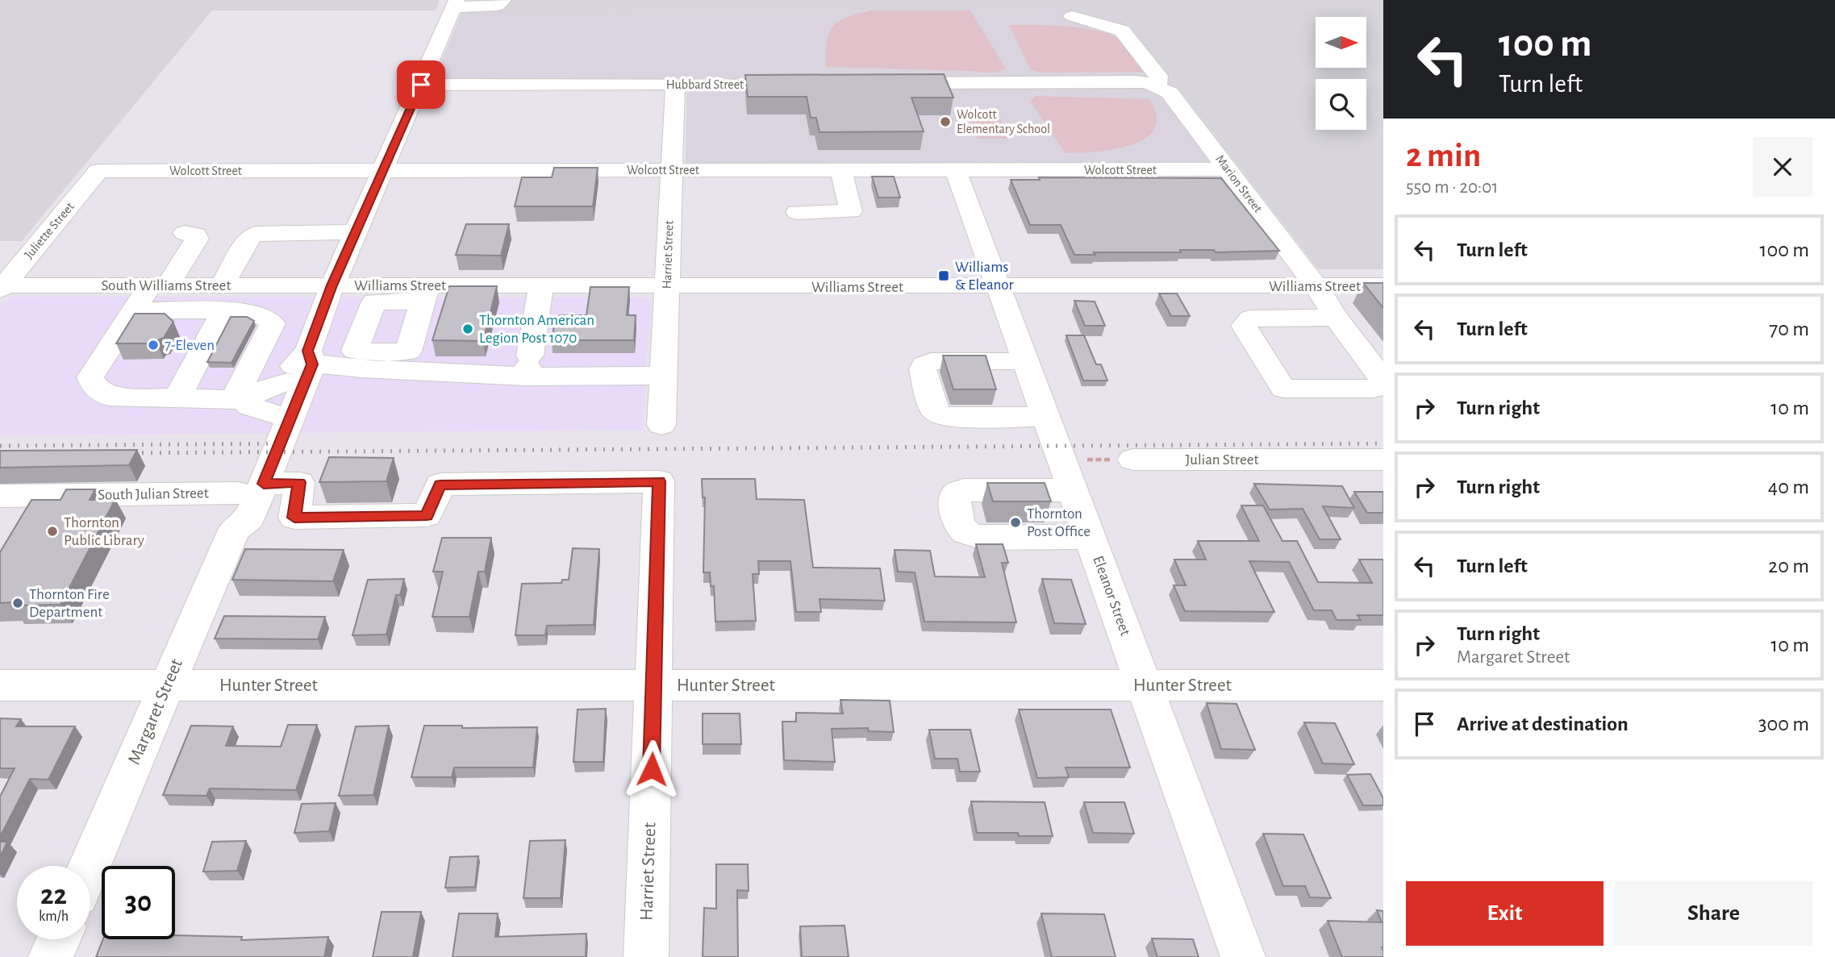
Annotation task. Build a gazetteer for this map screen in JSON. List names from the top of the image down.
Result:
{
  "streets": {
    "street": [
      "Hubbard Street",
      "Wolcott Street",
      "Marion Street",
      "Juliette Street",
      "Harriet Street",
      "South Williams Street",
      "Williams Street",
      "Julian Street",
      "South Julian Street",
      "Eleanor Street",
      "Hunter Street",
      "Margaret Street"
    ]
  },
  "crossings": [
    ["Hubbard Street", "Harriet Street"],
    ["Hubbard Street", "Margaret Street"],
    ["Wolcott Street", "Marion Street"],
    ["Wolcott Street", "Juliette Street"],
    ["Wolcott Street", "Harriet Street"],
    ["Wolcott Street", "Eleanor Street"],
    ["Wolcott Street", "Margaret Street"],
    ["Marion Street", "Williams Street"],
    ["Juliette Street", "South Williams Street"],
    ["Harriet Street", "Williams Street"],
    ["Harriet Street", "South Julian Street"],
    ["Harriet Street", "Hunter Street"],
    ["South Williams Street", "Williams Street"],
    ["South Williams Street", "Margaret Street"],
    ["Williams Street", "Eleanor Street"],
    ["Williams Street", "Margaret Street"],
    ["South Julian Street", "Margaret Street"],
    ["Eleanor Street", "Hunter Street"],
    ["Hunter Street", "Margaret Street"]
  ],
  "places": {
    "other": [
      "Wolcott Elementary School",
      "Thornton American Legion Post 1070",
      "7-Eleven",
      "Thornton Post Office",
      "Thornton Public Library",
      "Thornton Fire Department"
    ],
    "transit": ["Williams & Eleanor"]
  },
  "north": "right",
  "page": {
    "turn": ["100 m", "Turn left"],
    "heading": ["2 min", "550 m · 20:01"],
    "list": [
      {
        "name": "Turn left",
        "value": "100 m"
      },
      {
        "name": "Turn left",
        "value": "70 m"
      },
      {
        "name": "Turn right",
        "value": "10 m"
      },
      {
        "name": "Turn right",
        "value": "40 m"
      },
      {
        "name": "Turn left",
        "value": "20 m"
      },
      {
        "name": "Turn right",
        "note": "Margaret Street",
        "value": "10 m"
      },
      {
        "name": "Arrive at destination",
        "value": "300 m"
      }
    ],
    "speed": "22 km/h",
    "limit": "30",
    "buttons": ["Exit", "Share"]
  }
}
